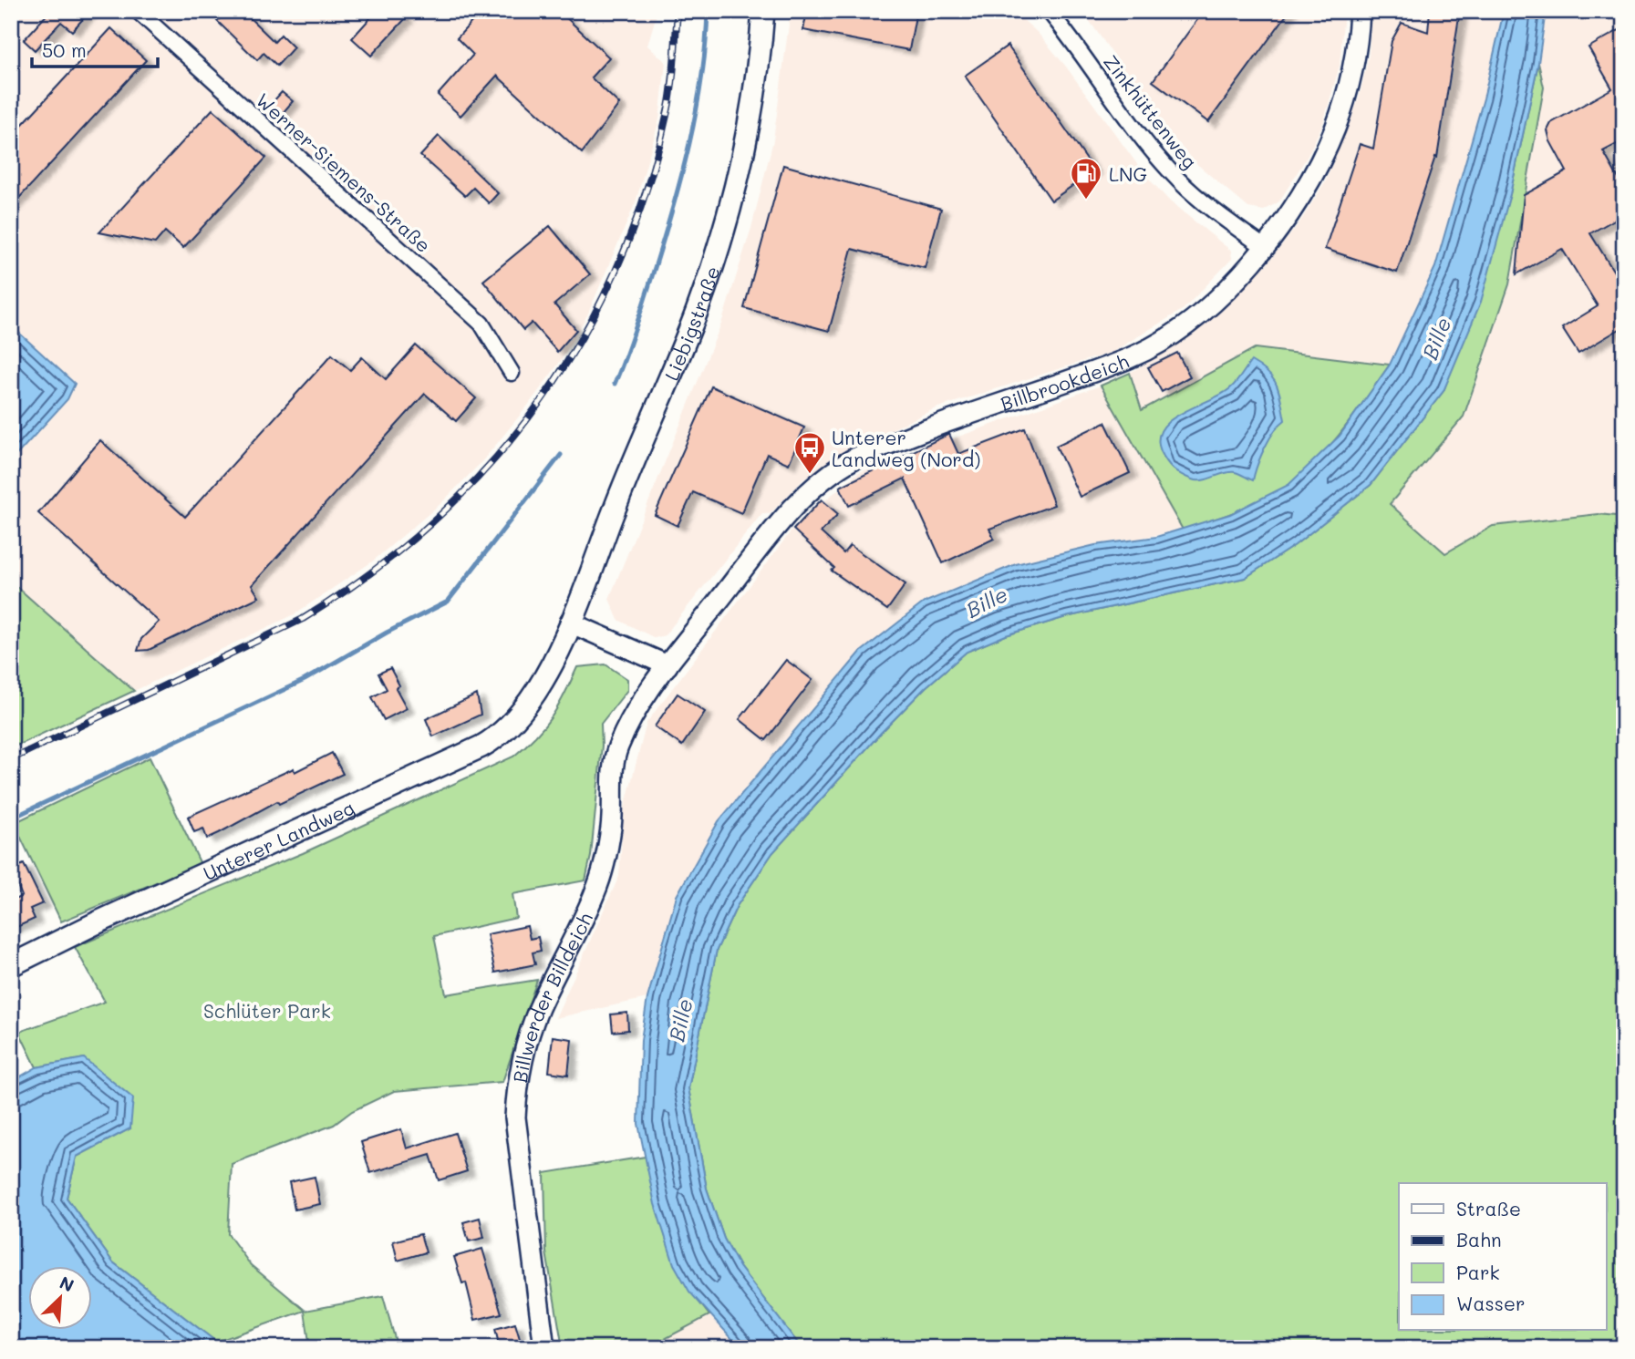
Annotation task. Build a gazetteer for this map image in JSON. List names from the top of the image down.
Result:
{
  "streets": {
    "main road": ["Liebigstraße", "Unterer Landweg"],
    "street": [
      "Zinkhüttenweg",
      "Werner-Siemens-Straße",
      "Billbrookdeich",
      "Billwerder Billdeich"
    ]
  },
  "crossings": [
    ["Zinkhüttenweg", "Billbrookdeich"],
    ["Liebigstraße", "Unterer Landweg"],
    ["Billbrookdeich", "Billwerder Billdeich"]
  ],
  "water": ["Bille"],
  "parks": ["Schlüter Park"],
  "places": {
    "fuel station": ["LNG"],
    "bus stop": ["Unterer Landweg (Nord)"]
  },
  "legend": [
    "Straße",
    "Bahn",
    "Park",
    "Wasser"
  ],
  "scale_bar": "50 m",
  "north": "top right"
}
